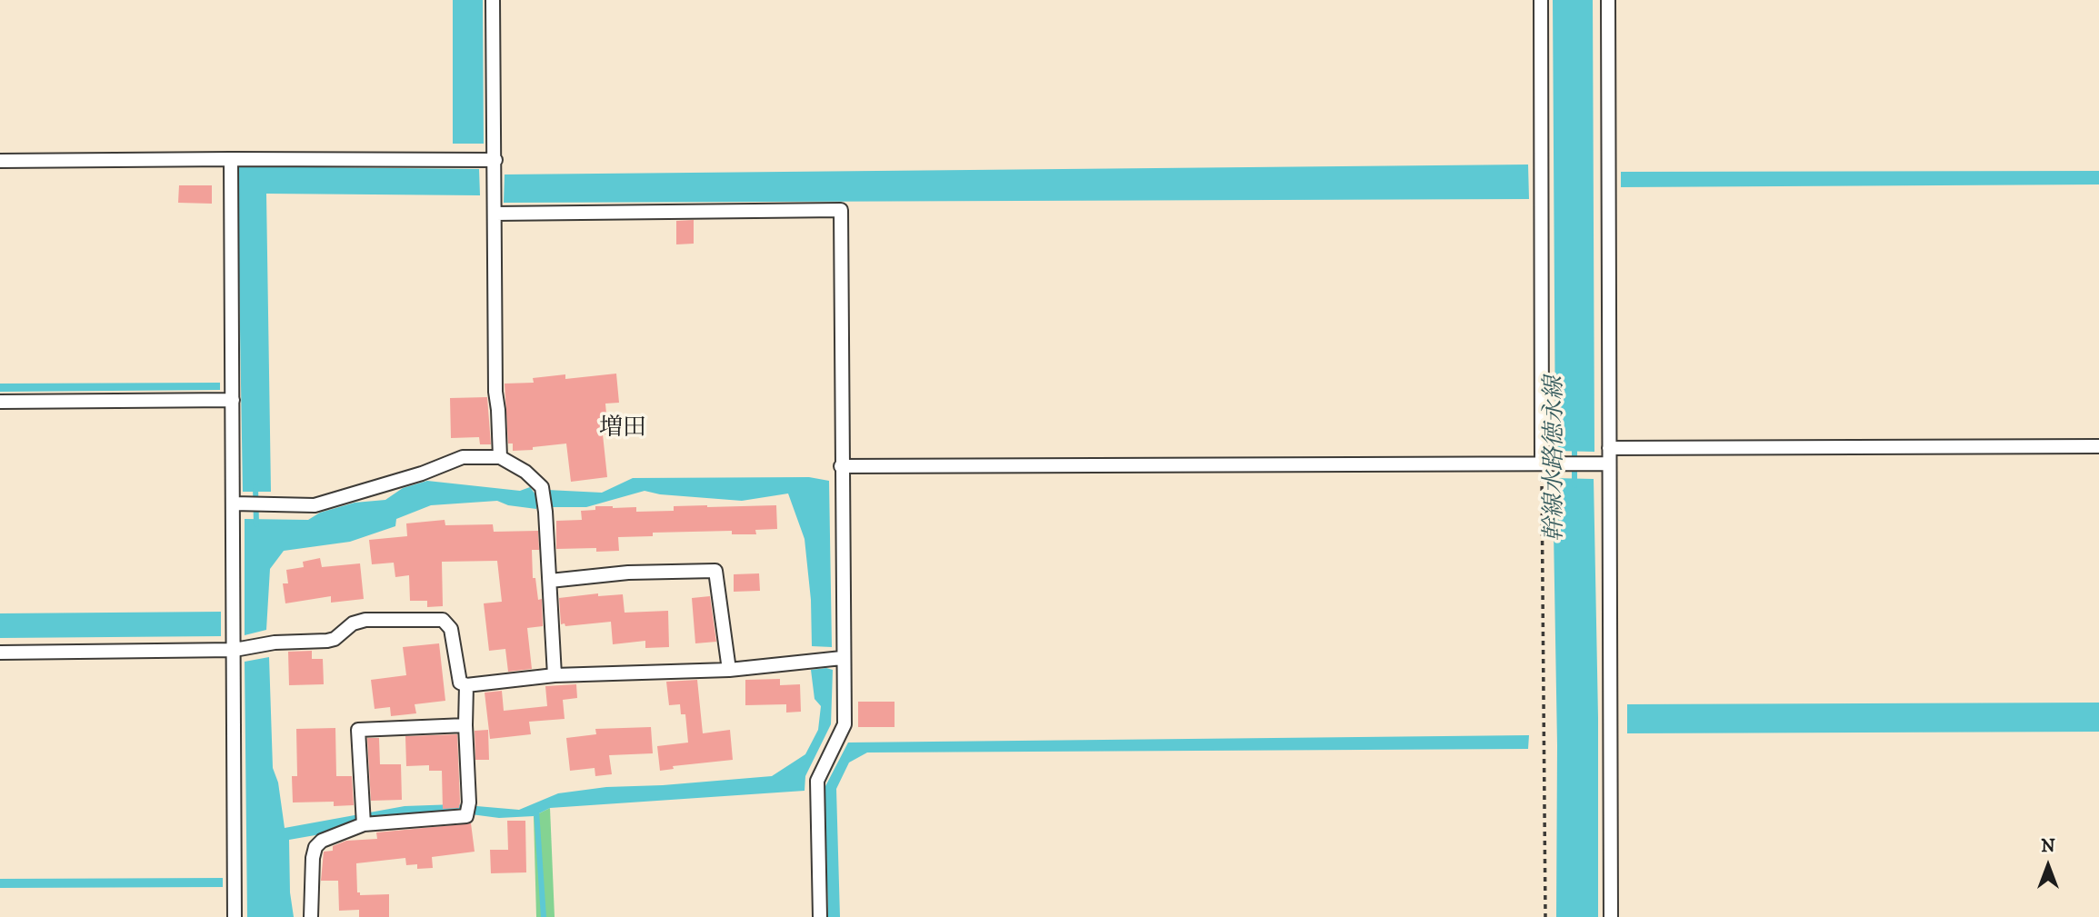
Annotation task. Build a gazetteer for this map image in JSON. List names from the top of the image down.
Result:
{
  "districts": ["増田"],
  "water": ["幹線水路徳永線"],
  "north": "top"
}
